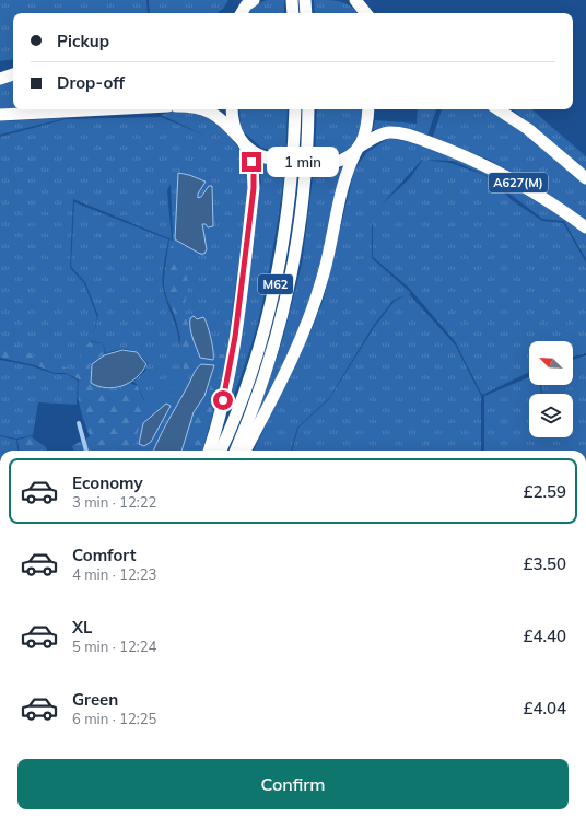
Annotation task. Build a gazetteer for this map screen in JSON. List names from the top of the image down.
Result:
{
  "streets": {
    "highway": ["A627(M)", "M62"]
  },
  "crossings": [
    ["A627(M)", "M62"]
  ],
  "north": "top left",
  "page": {
    "banner": ["Pickup", "Drop-off"],
    "bubble": "1 min",
    "list": [
      {
        "name": "Economy",
        "note": "3 min · 12:22",
        "value": "£2.59"
      },
      {
        "name": "Comfort",
        "note": "4 min · 12:23",
        "value": "£3.50"
      },
      {
        "name": "XL",
        "note": "5 min · 12:24",
        "value": "£4.40"
      },
      {
        "name": "Green",
        "note": "6 min · 12:25",
        "value": "£4.04"
      }
    ],
    "buttons": "Confirm"
  }
}
